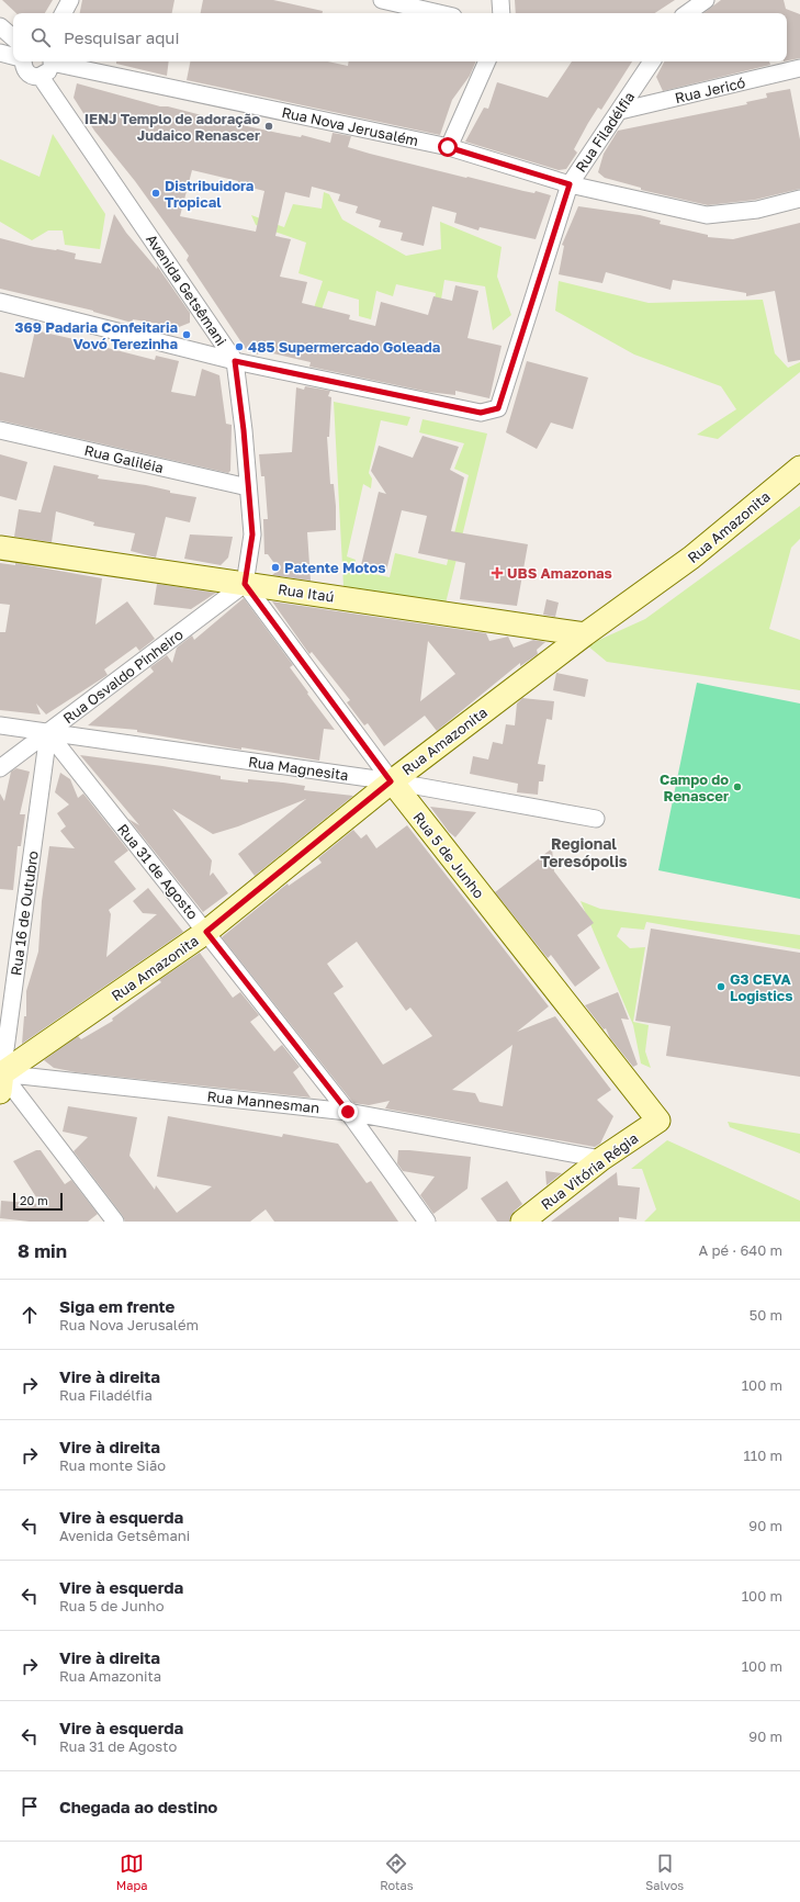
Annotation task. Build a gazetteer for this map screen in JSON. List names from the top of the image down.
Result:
{
  "streets": {
    "street": [
      "Rua Jericó",
      "Rua Nova Jerusalém",
      "Rua Filadélfia",
      "Avenida Getsêmani",
      "Rua Galiléia",
      "Rua Amazonita",
      "Rua Itaú",
      "Rua Osvaldo Pinheiro",
      "Rua Magnesita",
      "Rua 5 de Junho",
      "Rua 31 de Agosto",
      "Rua 16 de Outubro",
      "Rua Mannesman",
      "Rua Vitória Régia"
    ]
  },
  "crossings": [
    ["Rua Jericó", "Rua Filadélfia"],
    ["Rua Nova Jerusalém", "Rua Filadélfia"],
    ["Rua Filadélfia", "Avenida Getsêmani"],
    ["Avenida Getsêmani", "Rua Galiléia"],
    ["Avenida Getsêmani", "Rua Itaú"],
    ["Avenida Getsêmani", "Rua Osvaldo Pinheiro"],
    ["Avenida Getsêmani", "Rua 5 de Junho"],
    ["Rua Amazonita", "Rua Itaú"],
    ["Rua Amazonita", "Rua Magnesita"],
    ["Rua Amazonita", "Rua 5 de Junho"],
    ["Rua Amazonita", "Rua 31 de Agosto"],
    ["Rua Amazonita", "Rua 16 de Outubro"],
    ["Rua Amazonita", "Rua Mannesman"],
    ["Rua Itaú", "Rua Osvaldo Pinheiro"],
    ["Rua Itaú", "Rua 5 de Junho"],
    ["Rua Osvaldo Pinheiro", "Rua Magnesita"],
    ["Rua Osvaldo Pinheiro", "Rua 5 de Junho"],
    ["Rua Osvaldo Pinheiro", "Rua 31 de Agosto"],
    ["Rua Osvaldo Pinheiro", "Rua 16 de Outubro"],
    ["Rua Magnesita", "Rua 5 de Junho"],
    ["Rua Magnesita", "Rua 31 de Agosto"],
    ["Rua Magnesita", "Rua 16 de Outubro"],
    ["Rua 5 de Junho", "Rua Vitória Régia"],
    ["Rua 31 de Agosto", "Rua 16 de Outubro"],
    ["Rua 31 de Agosto", "Rua Mannesman"],
    ["Rua 16 de Outubro", "Rua Mannesman"],
    ["Rua Mannesman", "Rua Vitória Régia"]
  ],
  "districts": ["Regional Teresópolis"],
  "places": {
    "other": [
      "IENJ Templo de adoração Judaico Renascer",
      "Distribuidora Tropical",
      "369 Padaria Confeitaria Vovó Terezinha",
      "485 Supermercado Goleada",
      "Patente Motos",
      "Campo do Renascer",
      "G3 CEVA Logistics"
    ],
    "health": ["UBS Amazonas"]
  },
  "scale_bar": "20 m",
  "page": {
    "search": "Pesquisar aqui",
    "scale": "20 m",
    "heading": ["8 min", "A pé · 640 m"],
    "list": [
      ["Siga em frente", "Rua Nova Jerusalém", "50 m"],
      ["Vire à direita", "Rua Filadélfia", "100 m"],
      ["Vire à direita", "Rua monte Sião", "110 m"],
      ["Vire à esquerda", "Avenida Getsêmani", "90 m"],
      ["Vire à esquerda", "Rua 5 de Junho", "100 m"],
      ["Vire à direita", "Rua Amazonita", "100 m"],
      ["Vire à esquerda", "Rua 31 de Agosto", "90 m"],
      "Chegada ao destino"
    ],
    "nav": ["Mapa", "Rotas", "Salvos"]
  }
}
